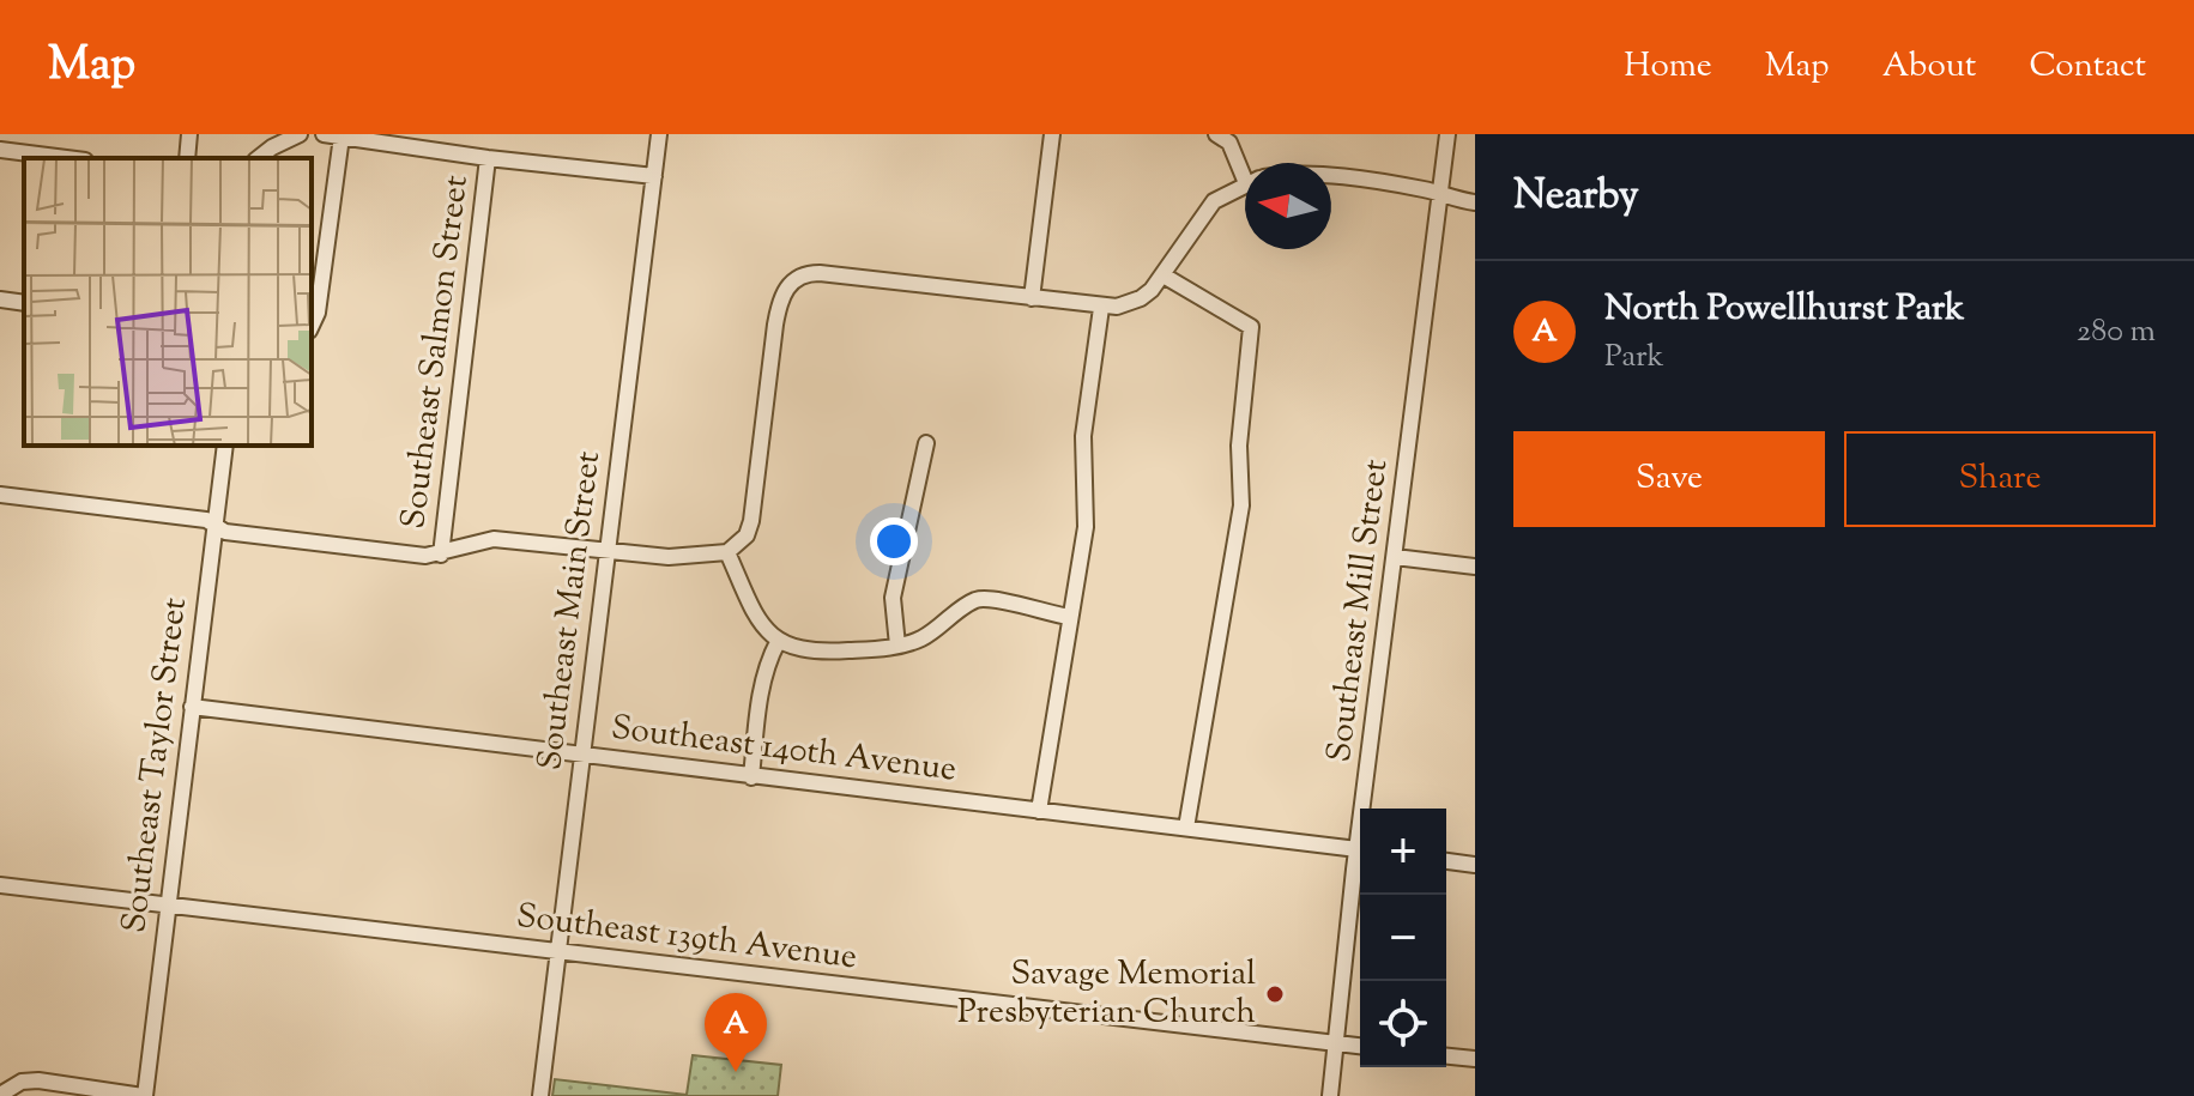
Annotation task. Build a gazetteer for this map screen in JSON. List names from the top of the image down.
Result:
{
  "streets": {
    "street": [
      "Southeast Salmon Street",
      "Southeast Main Street",
      "Southeast Mill Street",
      "Southeast 140th Avenue",
      "Southeast Taylor Street",
      "Southeast 139th Avenue"
    ]
  },
  "crossings": [
    ["Southeast Main Street", "Southeast 140th Avenue"],
    ["Southeast Main Street", "Southeast 139th Avenue"],
    ["Southeast Mill Street", "Southeast 139th Avenue"],
    ["Southeast 140th Avenue", "Southeast Taylor Street"],
    ["Southeast Taylor Street", "Southeast 139th Avenue"]
  ],
  "places": ["Savage Memorial Presbyterian Church"],
  "north": "left",
  "page": {
    "header": "Map",
    "nav": [
      "Home",
      "Map",
      "About",
      "Contact"
    ],
    "heading": "Nearby",
    "list": [
      {
        "mark": "A",
        "name": "North Powellhurst Park",
        "note": "Park",
        "value": "280 m"
      }
    ],
    "buttons": ["Save", "Share"],
    "map_buttons": ["+", "−"],
    "pins": "A"
  }
}
